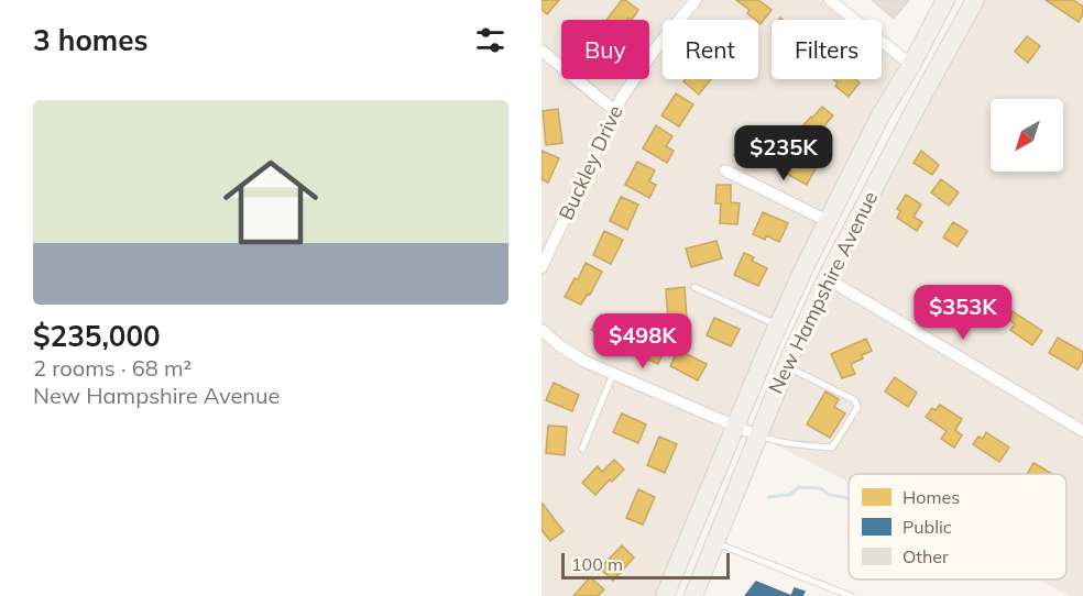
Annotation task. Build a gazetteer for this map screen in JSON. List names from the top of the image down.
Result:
{
  "streets": {
    "main road": ["New Hampshire Avenue"],
    "street": ["Buckley Drive"]
  },
  "legend": ["Homes", "Public", "Other"],
  "scale_bar": "100 m",
  "north": "bottom left",
  "page": {
    "heading": "3 homes",
    "chip": ["Buy", "Rent", "Filters"],
    "list": [
      {
        "name": "$235,000",
        "note": "2 rooms · 68 m² · New Hampshire Avenue"
      }
    ],
    "price": ["$235K", "$353K", "$498K"],
    "scale": "100 m"
  }
}
